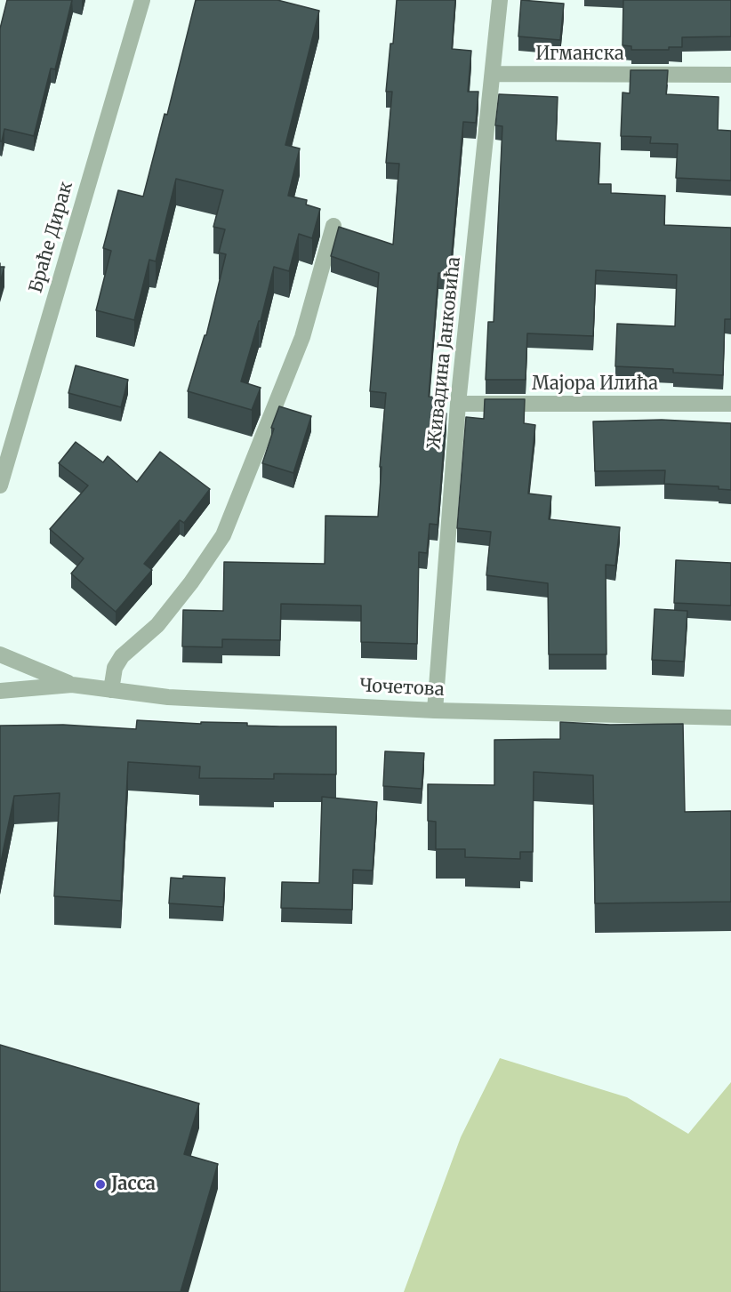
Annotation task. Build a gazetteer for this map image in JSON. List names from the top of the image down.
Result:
{
  "streets": {
    "street": [
      "Игманска",
      "Браће Дирак",
      "Живадина Јанковића",
      "Мајора Илића",
      "Чочетова"
    ]
  },
  "crossings": [
    ["Игманска", "Живадина Јанковића"],
    ["Живадина Јанковића", "Мајора Илића"],
    ["Живадина Јанковића", "Чочетова"]
  ],
  "places": ["Јасса"]
}
